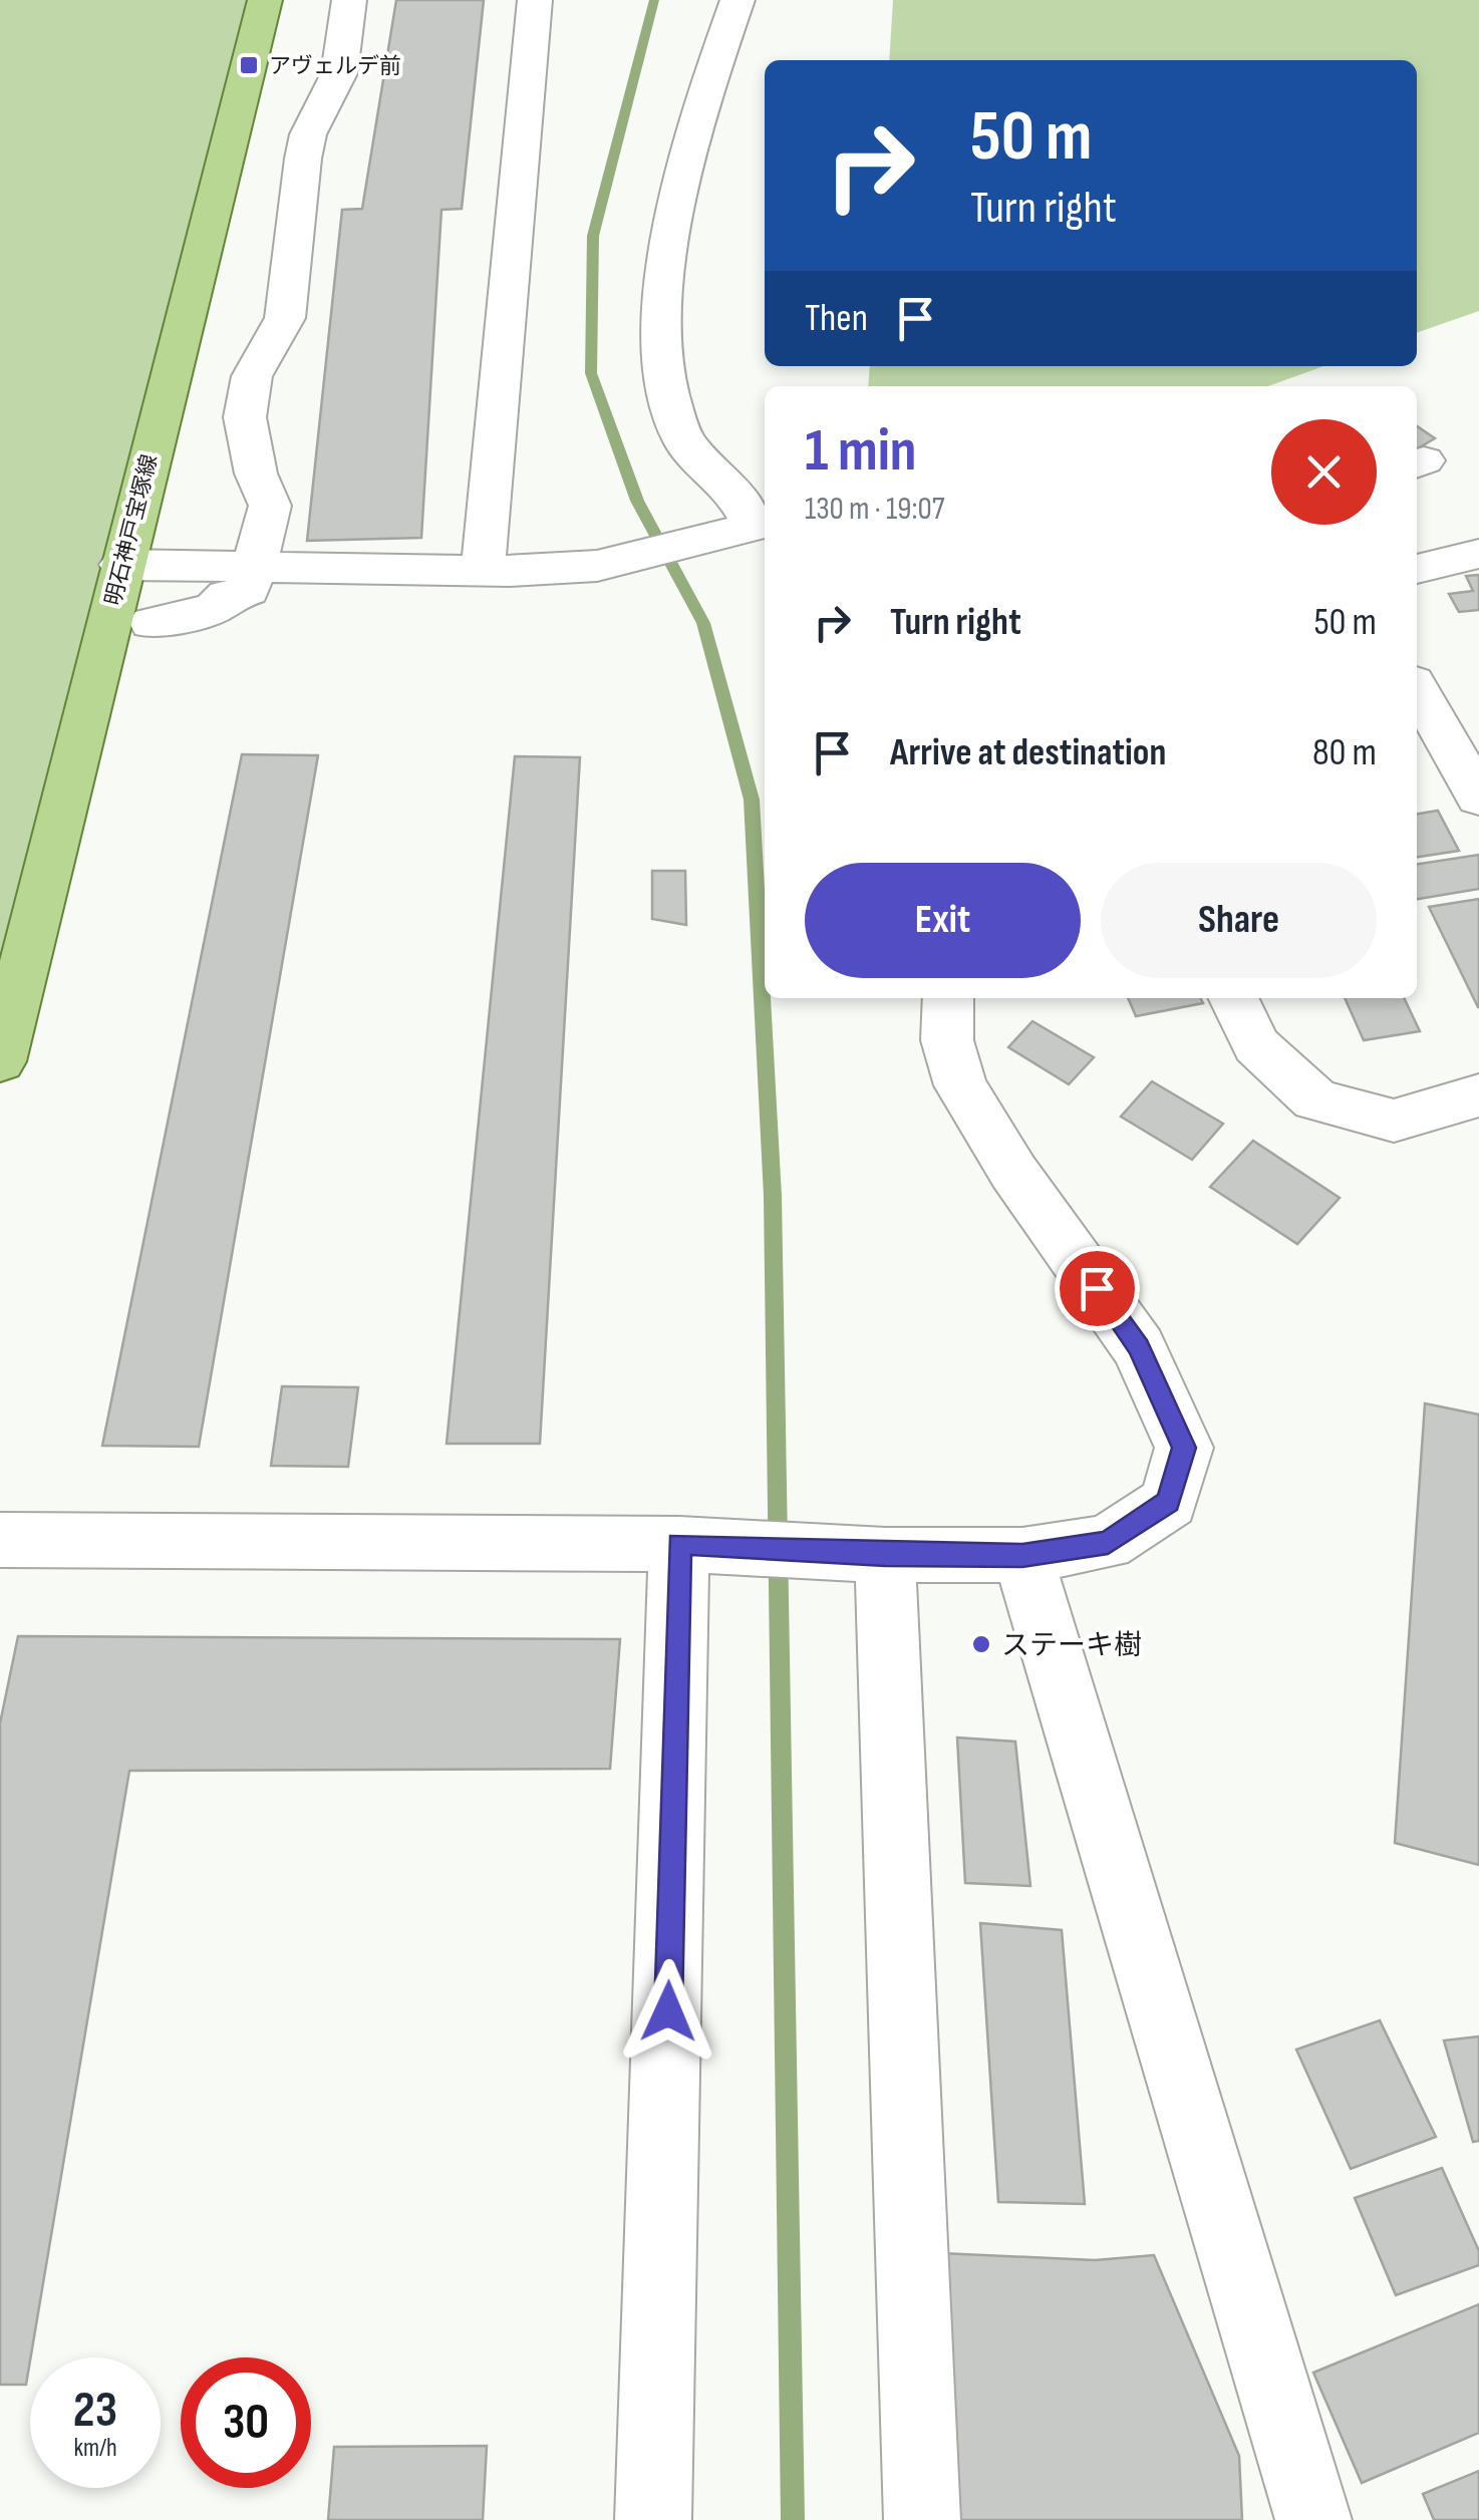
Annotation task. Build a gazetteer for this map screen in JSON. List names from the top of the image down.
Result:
{
  "streets": {
    "main road": ["明石神戸宝塚線"]
  },
  "places": {
    "transit": ["アヴェルデ前"],
    "other": ["ステーキ樹"]
  },
  "page": {
    "turn": ["50 m", "Turn right"],
    "then": "Then",
    "heading": ["1 min", "130 m · 19:07"],
    "list": [
      {
        "name": "Turn right",
        "value": "50 m"
      },
      {
        "name": "Arrive at destination",
        "value": "80 m"
      }
    ],
    "buttons": ["Exit", "Share"],
    "speed": "23 km/h",
    "limit": "30"
  }
}
